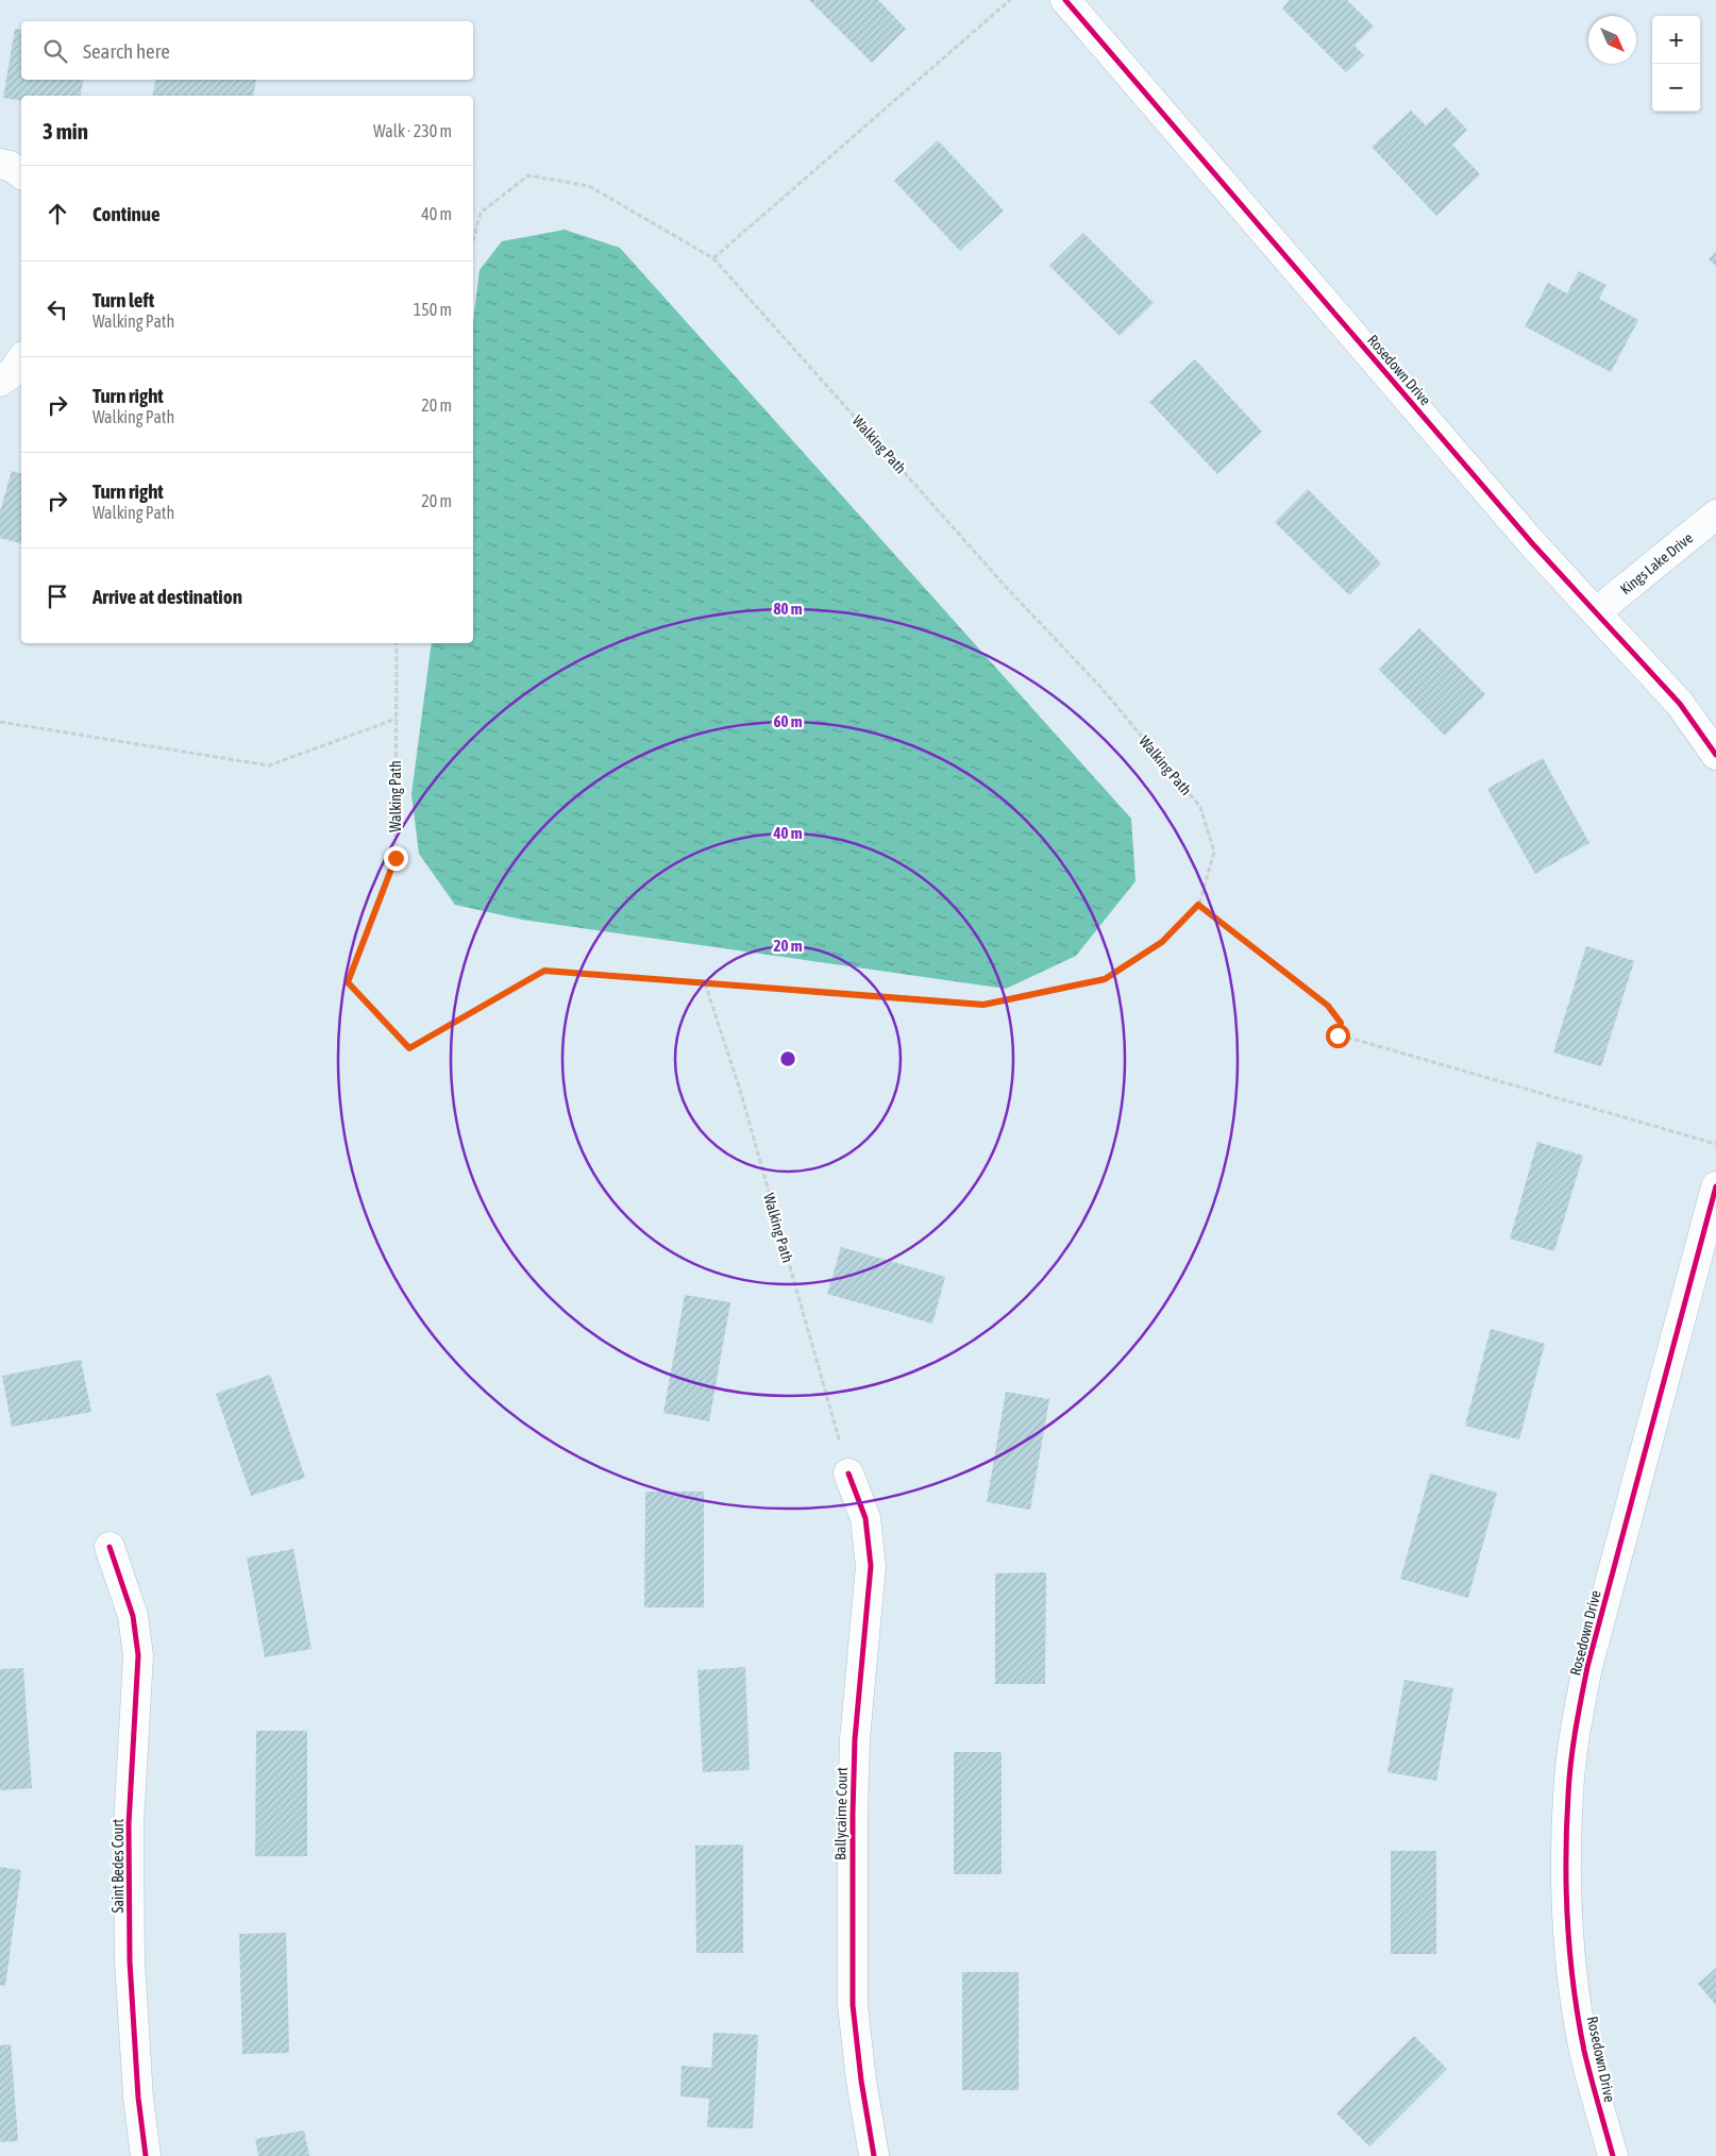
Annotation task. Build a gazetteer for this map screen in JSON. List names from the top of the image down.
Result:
{
  "streets": {
    "street": [
      "Rosedown Drive",
      "Kings Lake Drive",
      "Ballycairne Court",
      "Saint Bedes Court"
    ],
    "path": ["Walking Path"]
  },
  "crossings": [
    ["Rosedown Drive", "Kings Lake Drive"],
    ["Walking Path", "Ballycairne Court"]
  ],
  "north": "bottom right",
  "page": {
    "map_buttons": ["+", "−"],
    "search": "Search here",
    "heading": ["3 min", "Walk · 230 m"],
    "list": [
      ["Continue", "40 m"],
      ["Turn left", "Walking Path", "150 m"],
      ["Turn right", "Walking Path", "20 m"],
      ["Turn right", "Walking Path", "20 m"],
      "Arrive at destination"
    ]
  },
  "rings": [
    "80 m",
    "60 m",
    "40 m",
    "20 m"
  ]
}
